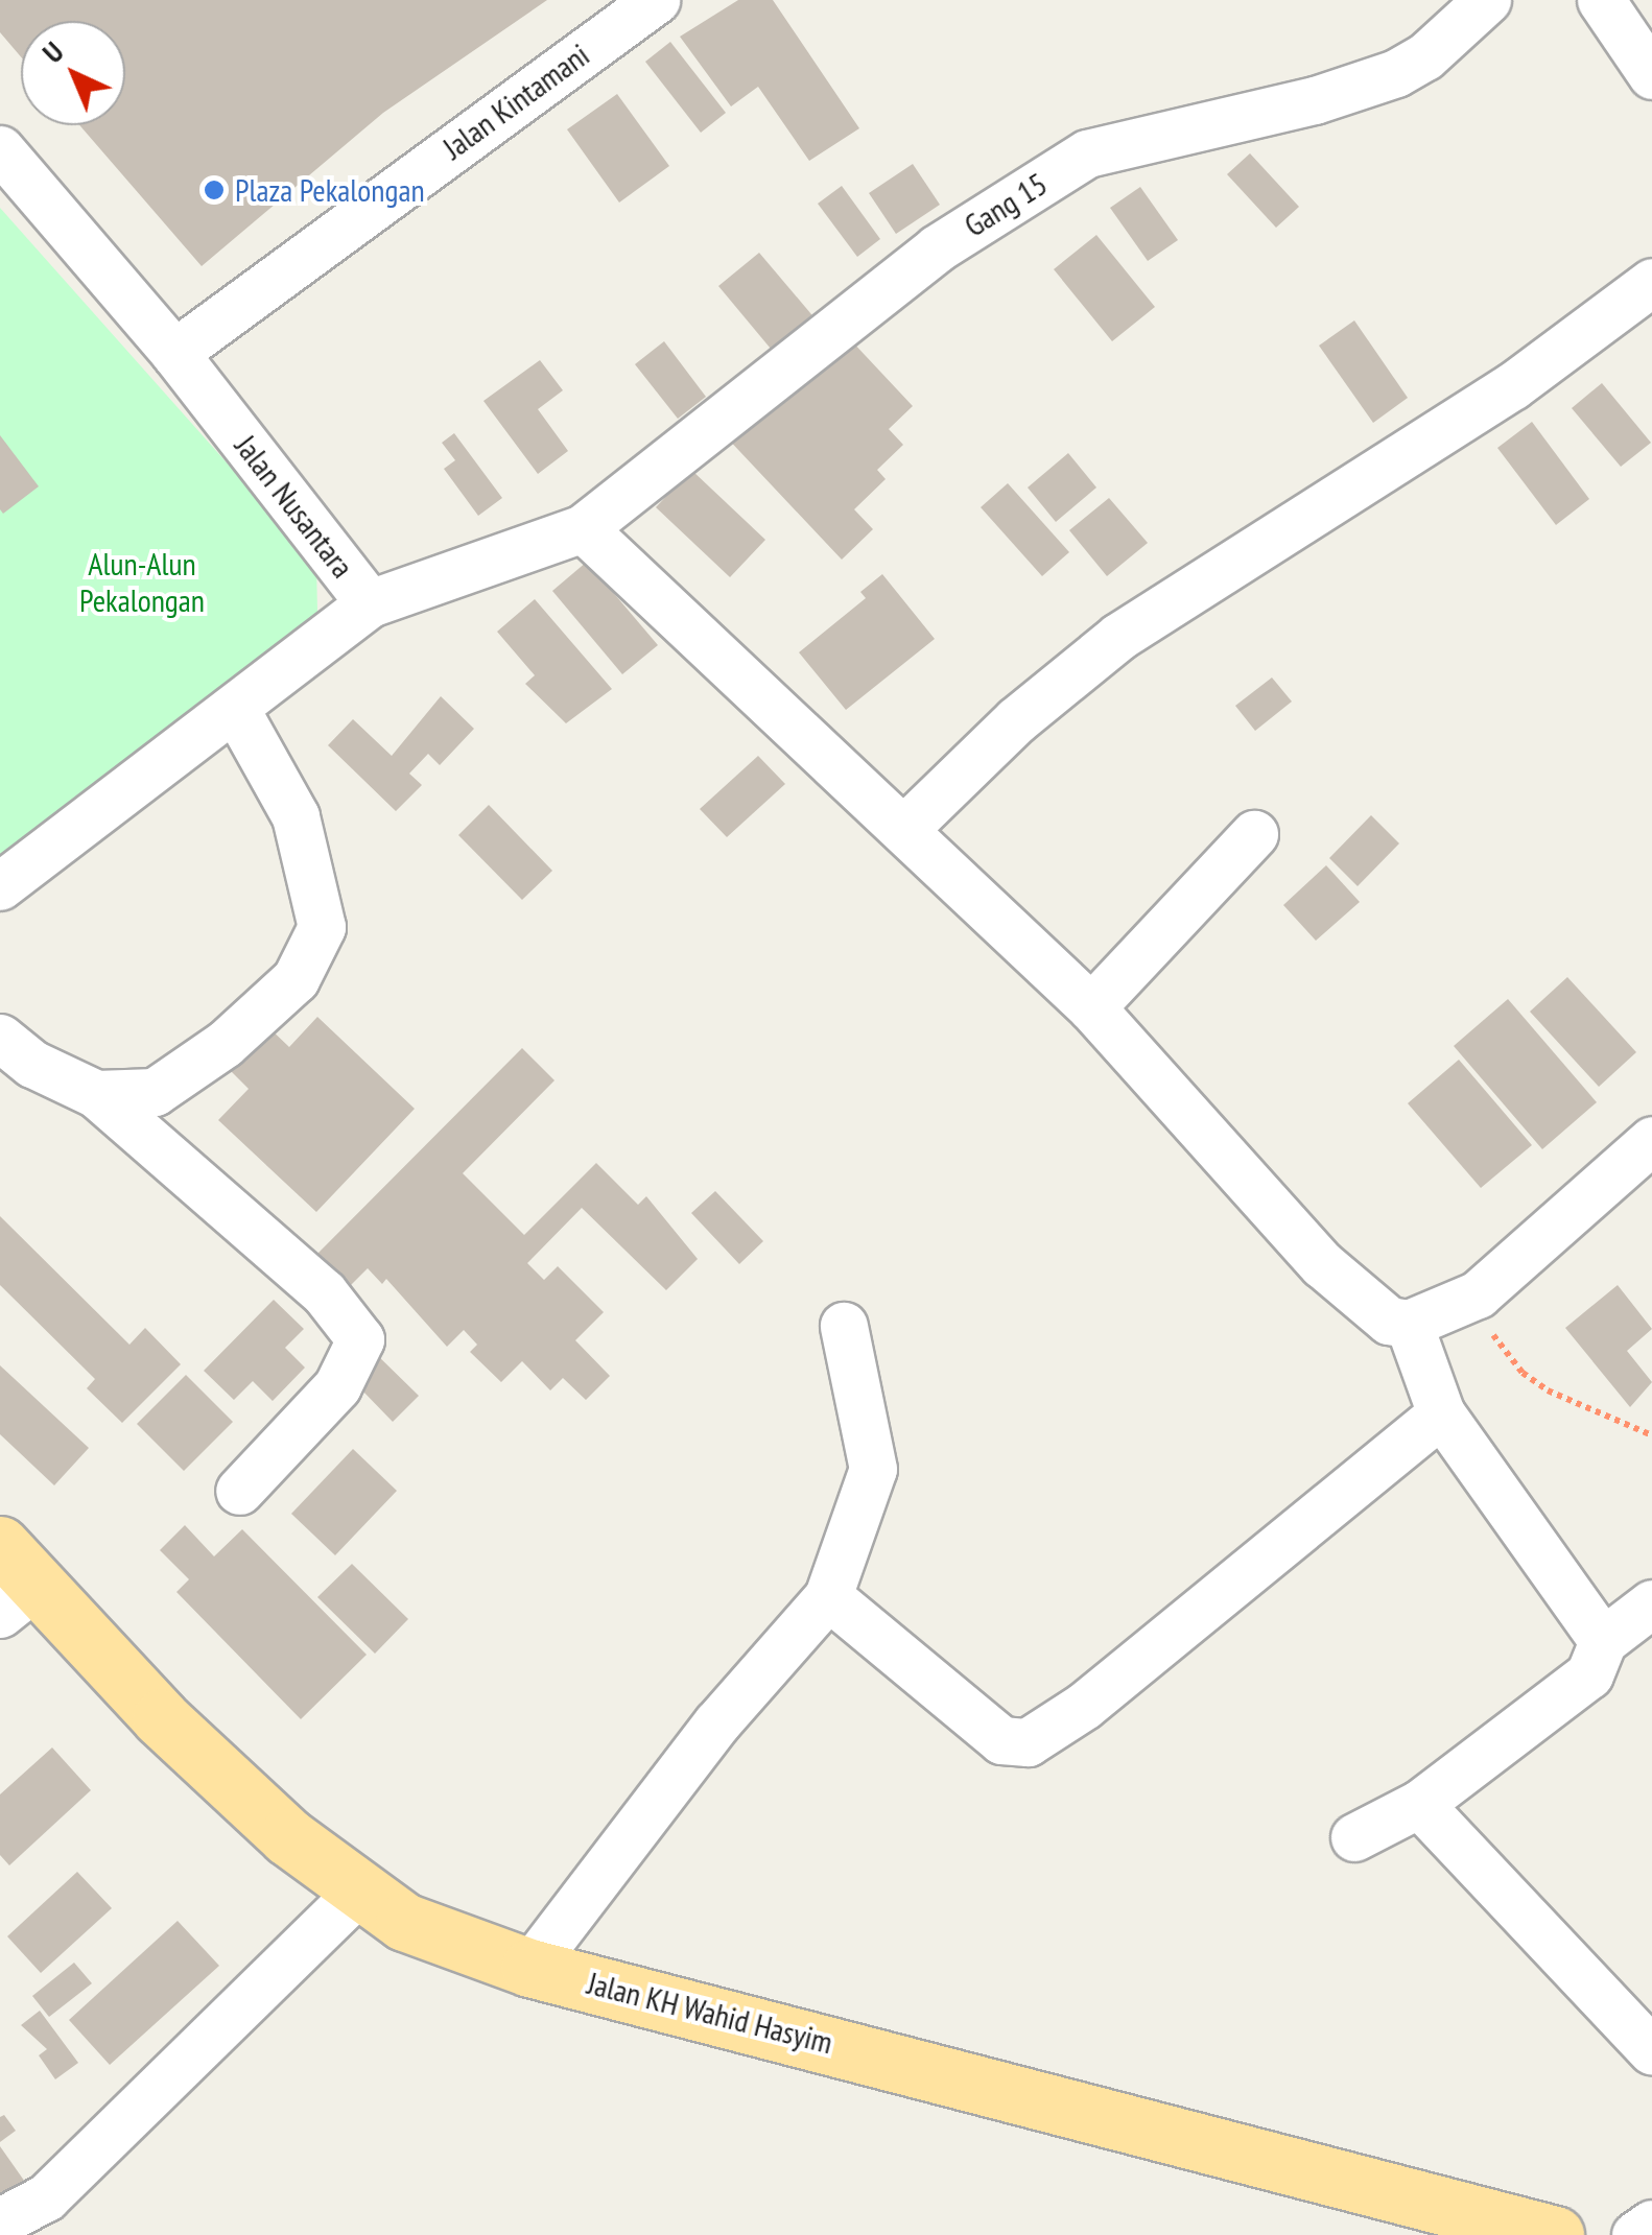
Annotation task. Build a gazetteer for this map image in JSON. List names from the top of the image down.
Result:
{
  "streets": {
    "main road": ["Jalan KH Wahid Hasyim"],
    "street": ["Jalan Kintamani", "Gang 15", "Jalan Nusantara"]
  },
  "crossings": [
    ["Jalan Kintamani", "Jalan Nusantara"],
    ["Gang 15", "Jalan Nusantara"]
  ],
  "parks": ["Alun-Alun Pekalongan"],
  "places": ["Plaza Pekalongan"],
  "north": "top left"
}
